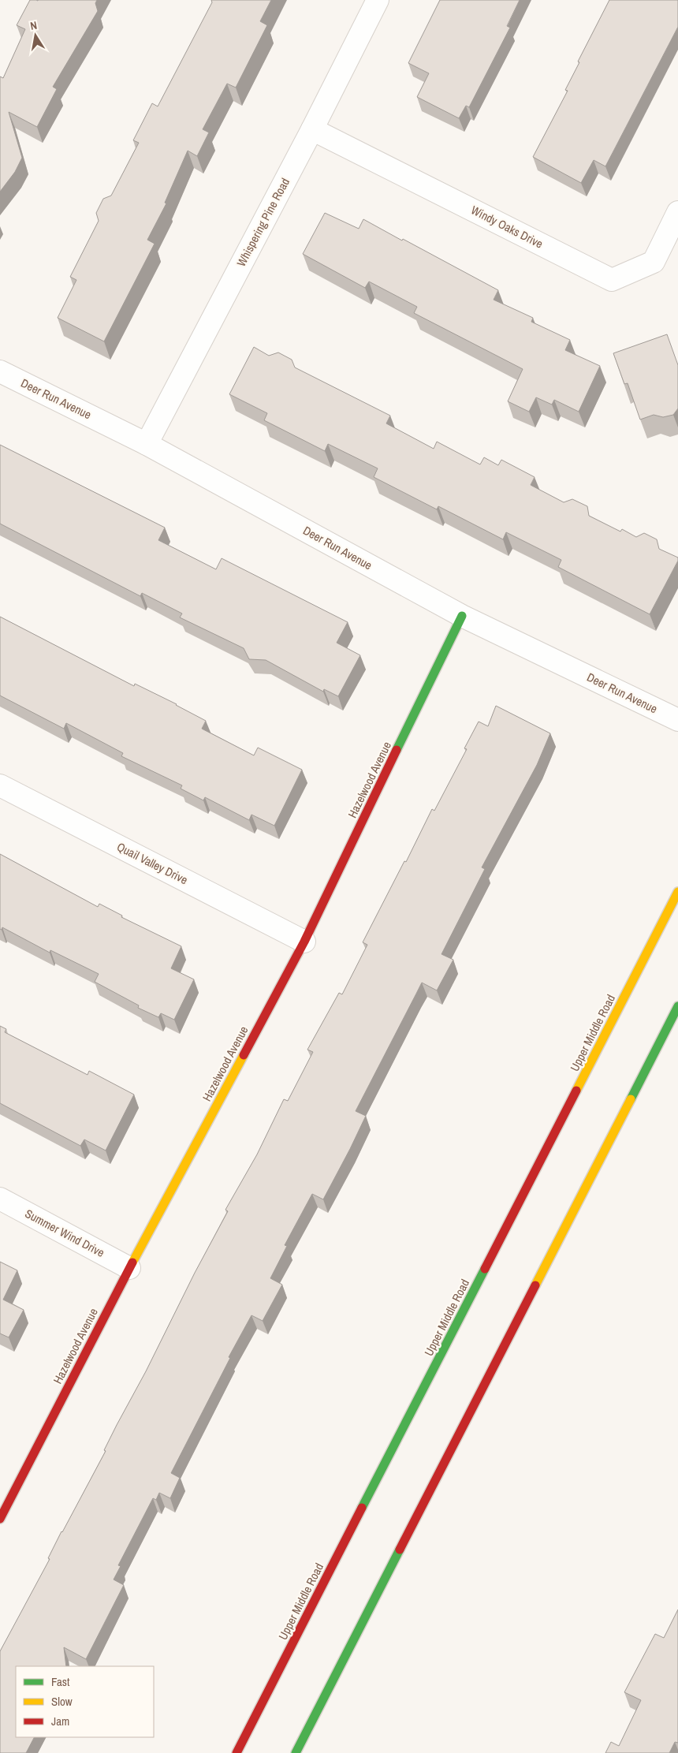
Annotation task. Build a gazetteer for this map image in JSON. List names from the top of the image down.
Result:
{
  "streets": {
    "main road": ["Hazelwood Avenue", "Upper Middle Road"],
    "street": [
      "Whispering Pine Road",
      "Windy Oaks Drive",
      "Deer Run Avenue",
      "Quail Valley Drive",
      "Summer Wind Drive"
    ]
  },
  "crossings": [
    ["Whispering Pine Road", "Windy Oaks Drive"],
    ["Whispering Pine Road", "Deer Run Avenue"],
    ["Deer Run Avenue", "Hazelwood Avenue"],
    ["Hazelwood Avenue", "Quail Valley Drive"],
    ["Hazelwood Avenue", "Summer Wind Drive"]
  ],
  "legend": ["Fast", "Slow", "Jam"],
  "north": "top"
}
